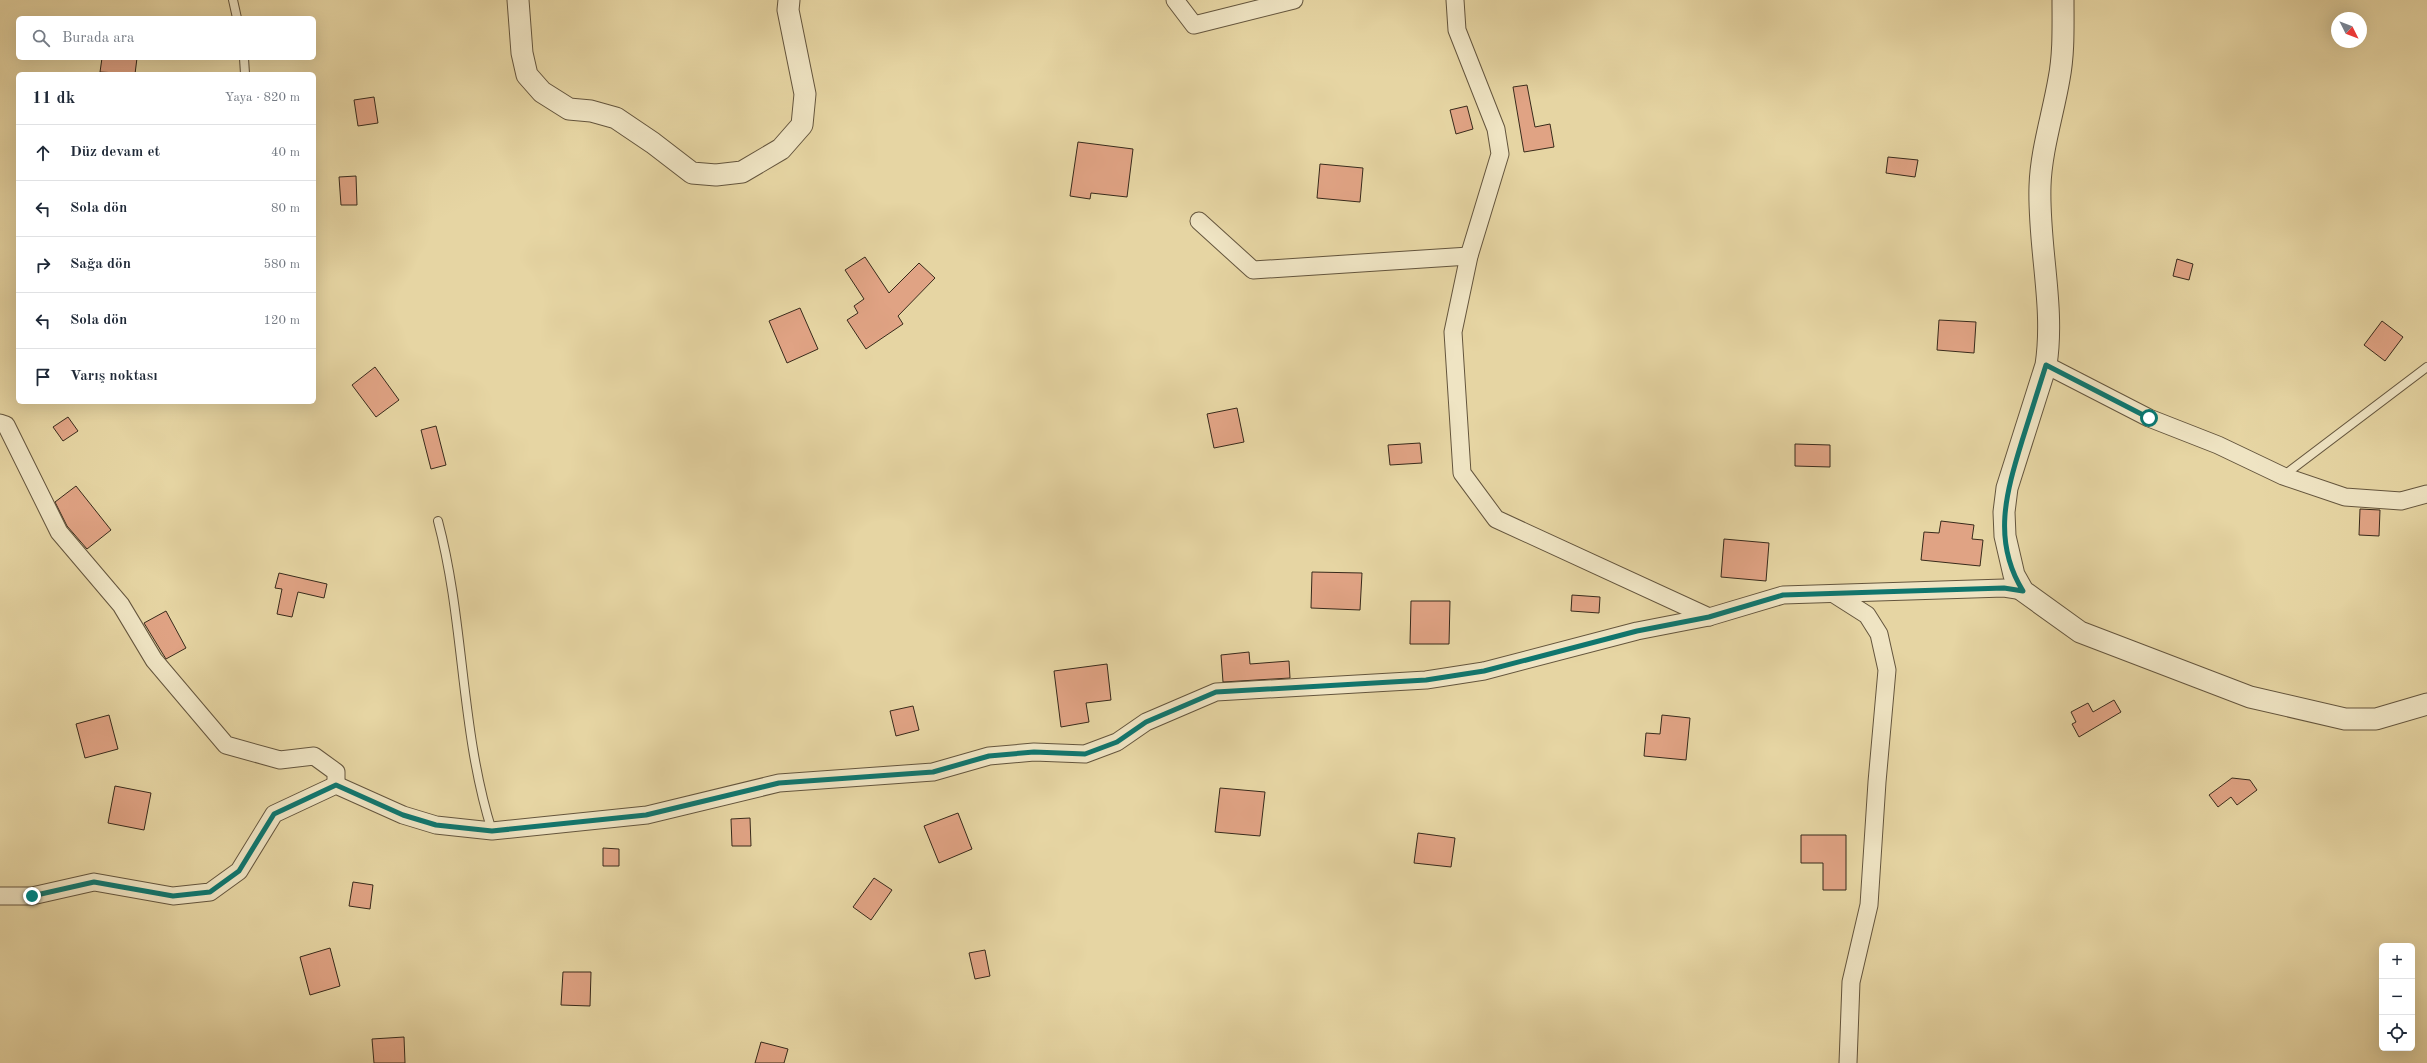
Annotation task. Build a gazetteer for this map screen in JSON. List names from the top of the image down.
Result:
{
  "north": "bottom right",
  "page": {
    "search": "Burada ara",
    "heading": ["11 dk", "Yaya · 820 m"],
    "list": [
      ["Düz devam et", "40 m"],
      ["Sola dön", "80 m"],
      ["Sağa dön", "580 m"],
      ["Sola dön", "120 m"],
      "Varış noktası"
    ],
    "map_buttons": ["+", "−"]
  }
}
